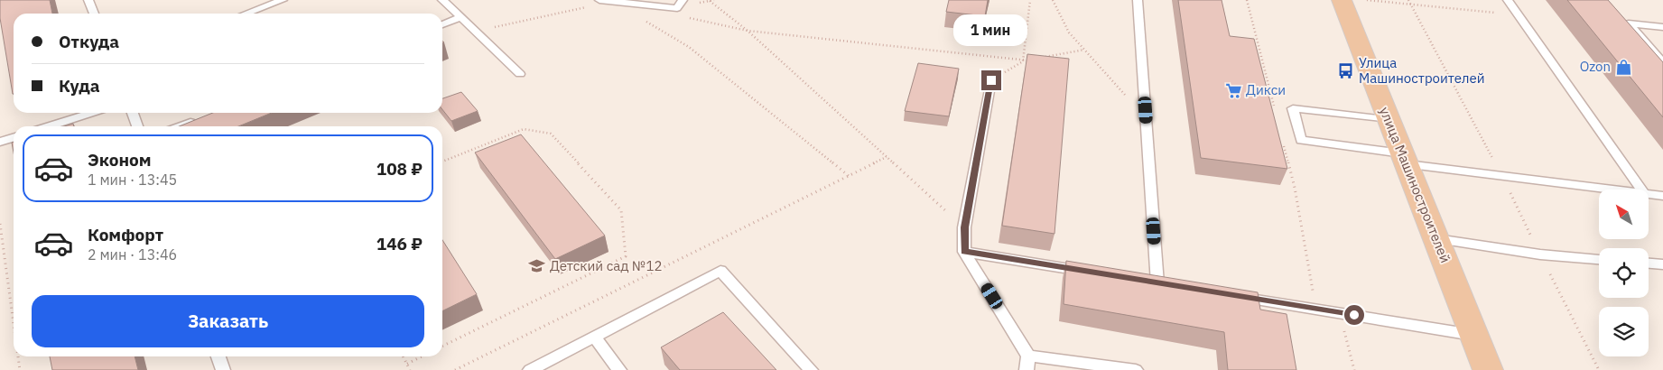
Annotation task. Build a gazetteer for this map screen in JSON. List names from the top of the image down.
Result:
{
  "streets": {
    "main road": ["улица Машиностроителей"]
  },
  "places": {
    "shop": ["Ozon"],
    "bus stop": ["Улица Машиностроителей"],
    "supermarket": ["Дикси"],
    "school or university": ["Детский сад №12"]
  },
  "north": "top left",
  "page": {
    "banner": ["Откуда", "Куда"],
    "bubble": "1 мин",
    "list": [
      {
        "name": "Эконом",
        "note": "1 мин · 13:45",
        "value": "108 ₽"
      },
      {
        "name": "Комфорт",
        "note": "2 мин · 13:46",
        "value": "146 ₽"
      }
    ],
    "buttons": "Заказать"
  }
}
